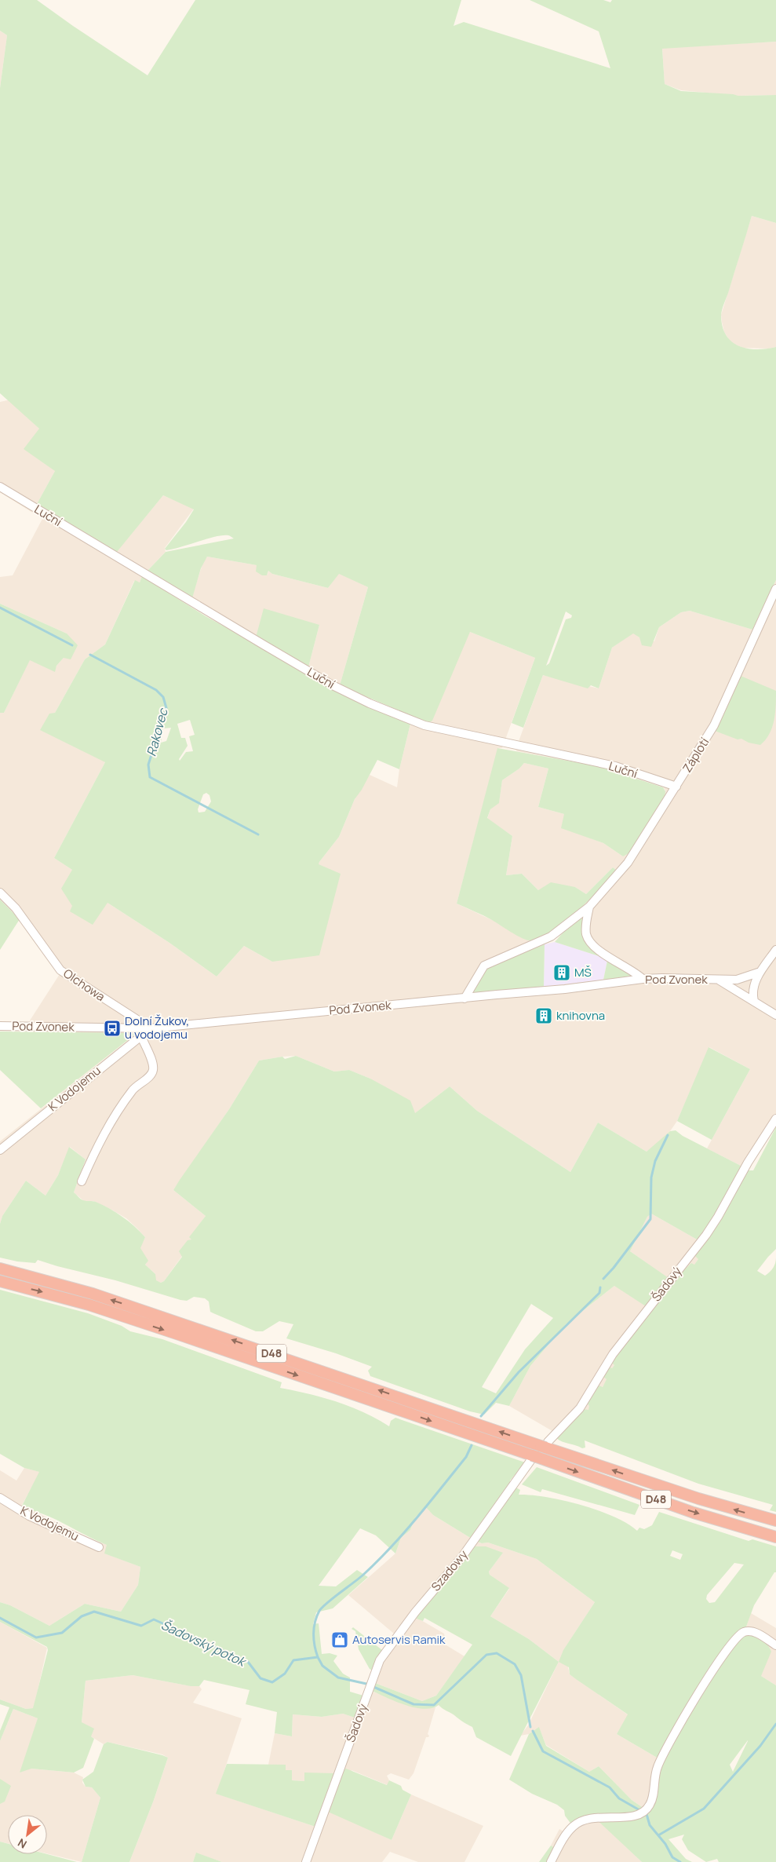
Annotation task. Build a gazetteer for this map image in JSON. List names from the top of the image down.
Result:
{
  "streets": {
    "highway": ["D48"],
    "street": [
      "Luční",
      "Záplotí",
      "Pod Zvonek",
      "Olchowa",
      "K Vodojemu",
      "Šadový",
      "Szadowy"
    ]
  },
  "crossings": [
    ["Luční", "Záplotí"],
    ["Záplotí", "Pod Zvonek"],
    ["Pod Zvonek", "Olchowa"],
    ["Pod Zvonek", "K Vodojemu"],
    ["Olchowa", "K Vodojemu"],
    ["Šadový", "D48"],
    ["Šadový", "Szadowy"],
    ["D48", "Szadowy"]
  ],
  "water": ["Rakovec", "Šadovský potok"],
  "places": {
    "building": ["MŠ", "knihovna"],
    "bus stop": ["Dolní Žukov, u vodojemu"],
    "shop": ["Autoservis Ramik"]
  },
  "north": "bottom left"
}
